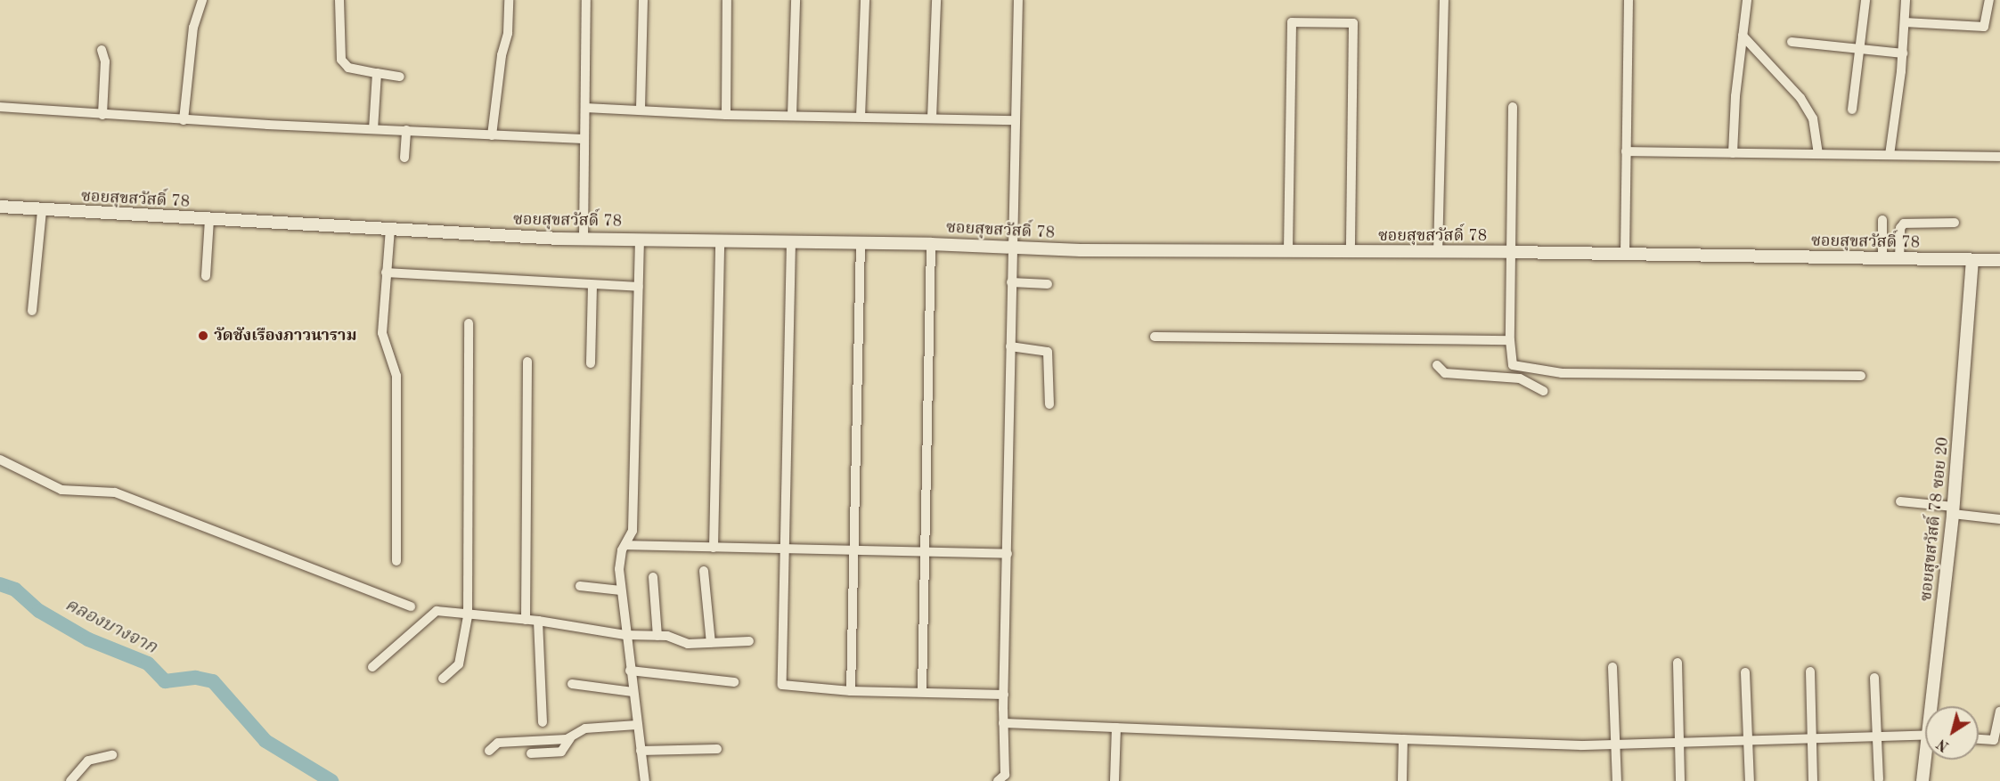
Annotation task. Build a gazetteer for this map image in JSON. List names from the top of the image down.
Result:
{
  "streets": {
    "street": ["ซอยสุขสวัสดิ์ 78", "ซอยสุขสวัสดิ์ 78 ซอย 20"]
  },
  "crossings": [
    ["ซอยสุขสวัสดิ์ 78", "ซอยสุขสวัสดิ์ 78 ซอย 20"]
  ],
  "water": ["คลองบางจาก"],
  "places": ["วัดชังเรืองภาวนาราม"],
  "north": "bottom left"
}
